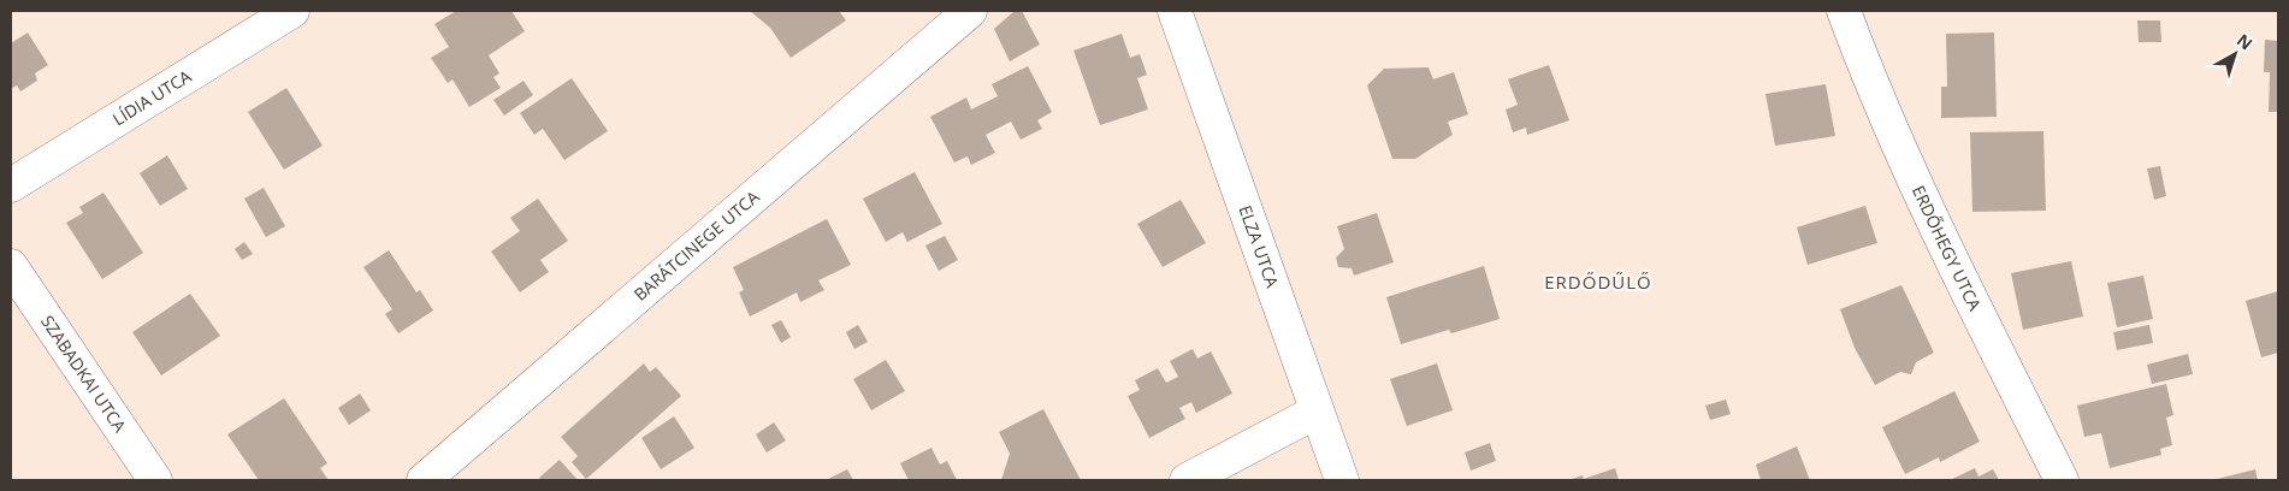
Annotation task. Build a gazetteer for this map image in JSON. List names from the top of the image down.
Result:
{
  "streets": {
    "street": [
      "LÍDIA UTCA",
      "BARÁTCINEGE UTCA",
      "ELZA UTCA",
      "ERDŐHEGY UTCA",
      "SZABADKAI UTCA"
    ]
  },
  "districts": ["ERDŐDŰLŐ"],
  "north": "top right"
}
